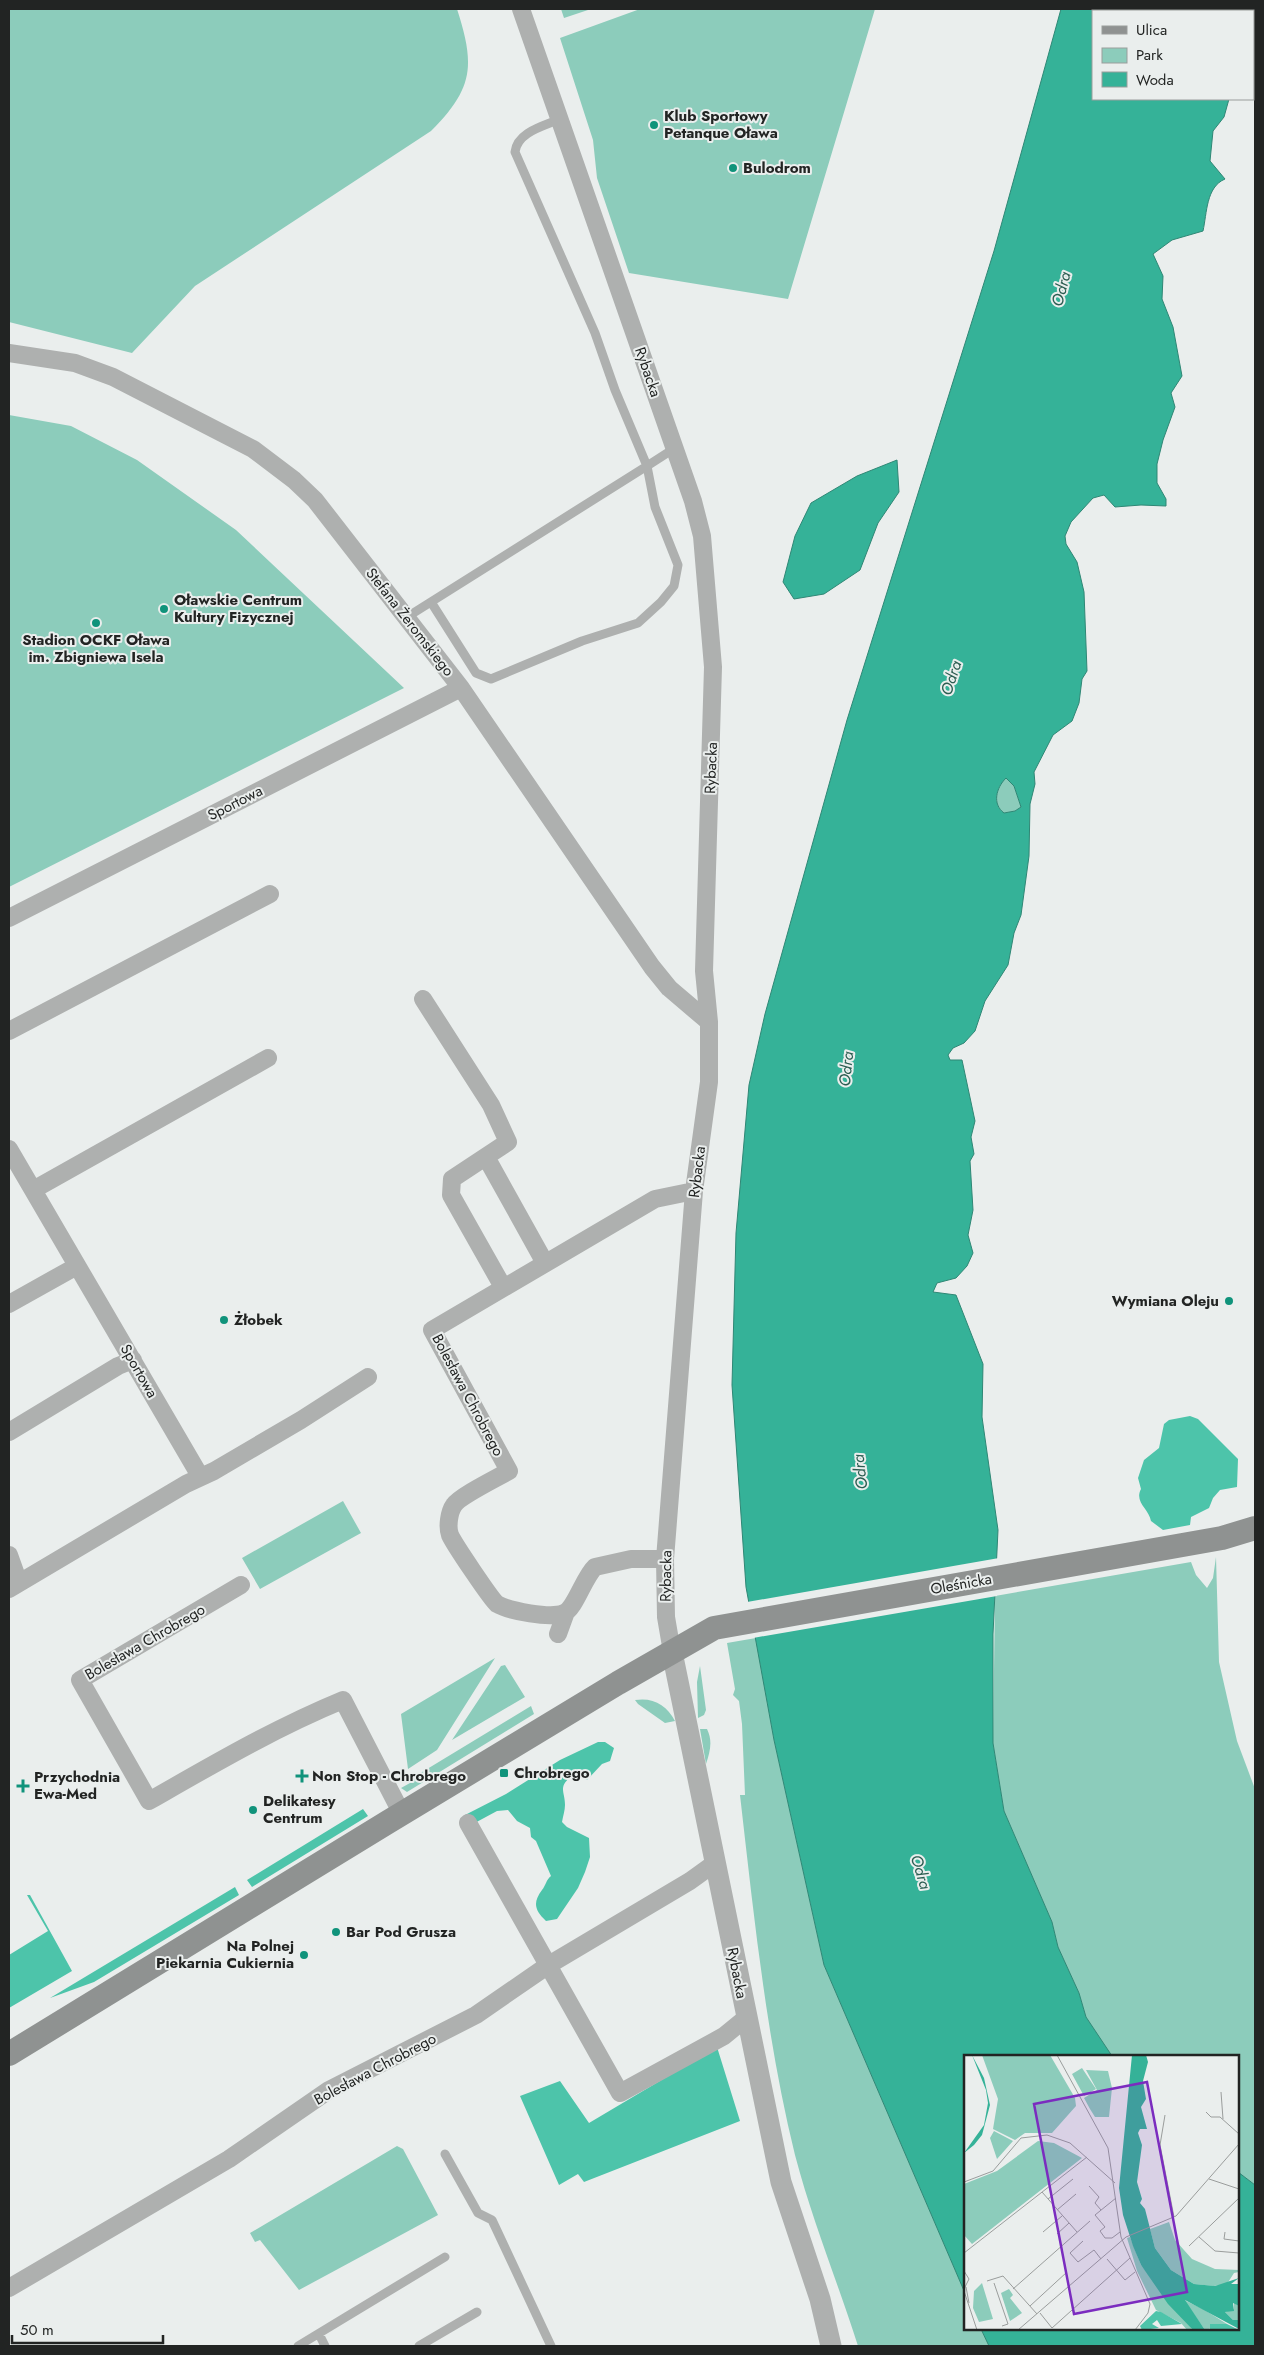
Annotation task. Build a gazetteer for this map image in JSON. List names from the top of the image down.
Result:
{
  "streets": {
    "main road": ["Oleśnicka"],
    "street": [
      "Rybacka",
      "Stefana Żeromskiego",
      "Sportowa",
      "Bolesława Chrobrego"
    ]
  },
  "crossings": [
    ["Rybacka", "Stefana Żeromskiego"],
    ["Rybacka", "Bolesława Chrobrego"],
    ["Rybacka", "Oleśnicka"],
    ["Stefana Żeromskiego", "Sportowa"]
  ],
  "water": ["Odra"],
  "places": {
    "other": [
      "Klub Sportowy Petanque Oława",
      "Bulodrom",
      "Oławskie Centrum Kultury Fizycznej",
      "Stadion OCKF Oława im. Zbigniewa Isela",
      "Wymiana Oleju",
      "Żłobek",
      "Delikatesy Centrum",
      "Bar Pod Grusza",
      "Na Polnej Piekarnia Cukiernia"
    ],
    "transit": ["Chrobrego"],
    "health": ["Non Stop - Chrobrego", "Przychodnia Ewa-Med"]
  },
  "legend": ["Ulica", "Park", "Woda"],
  "scale_bar": "50 m"
}
